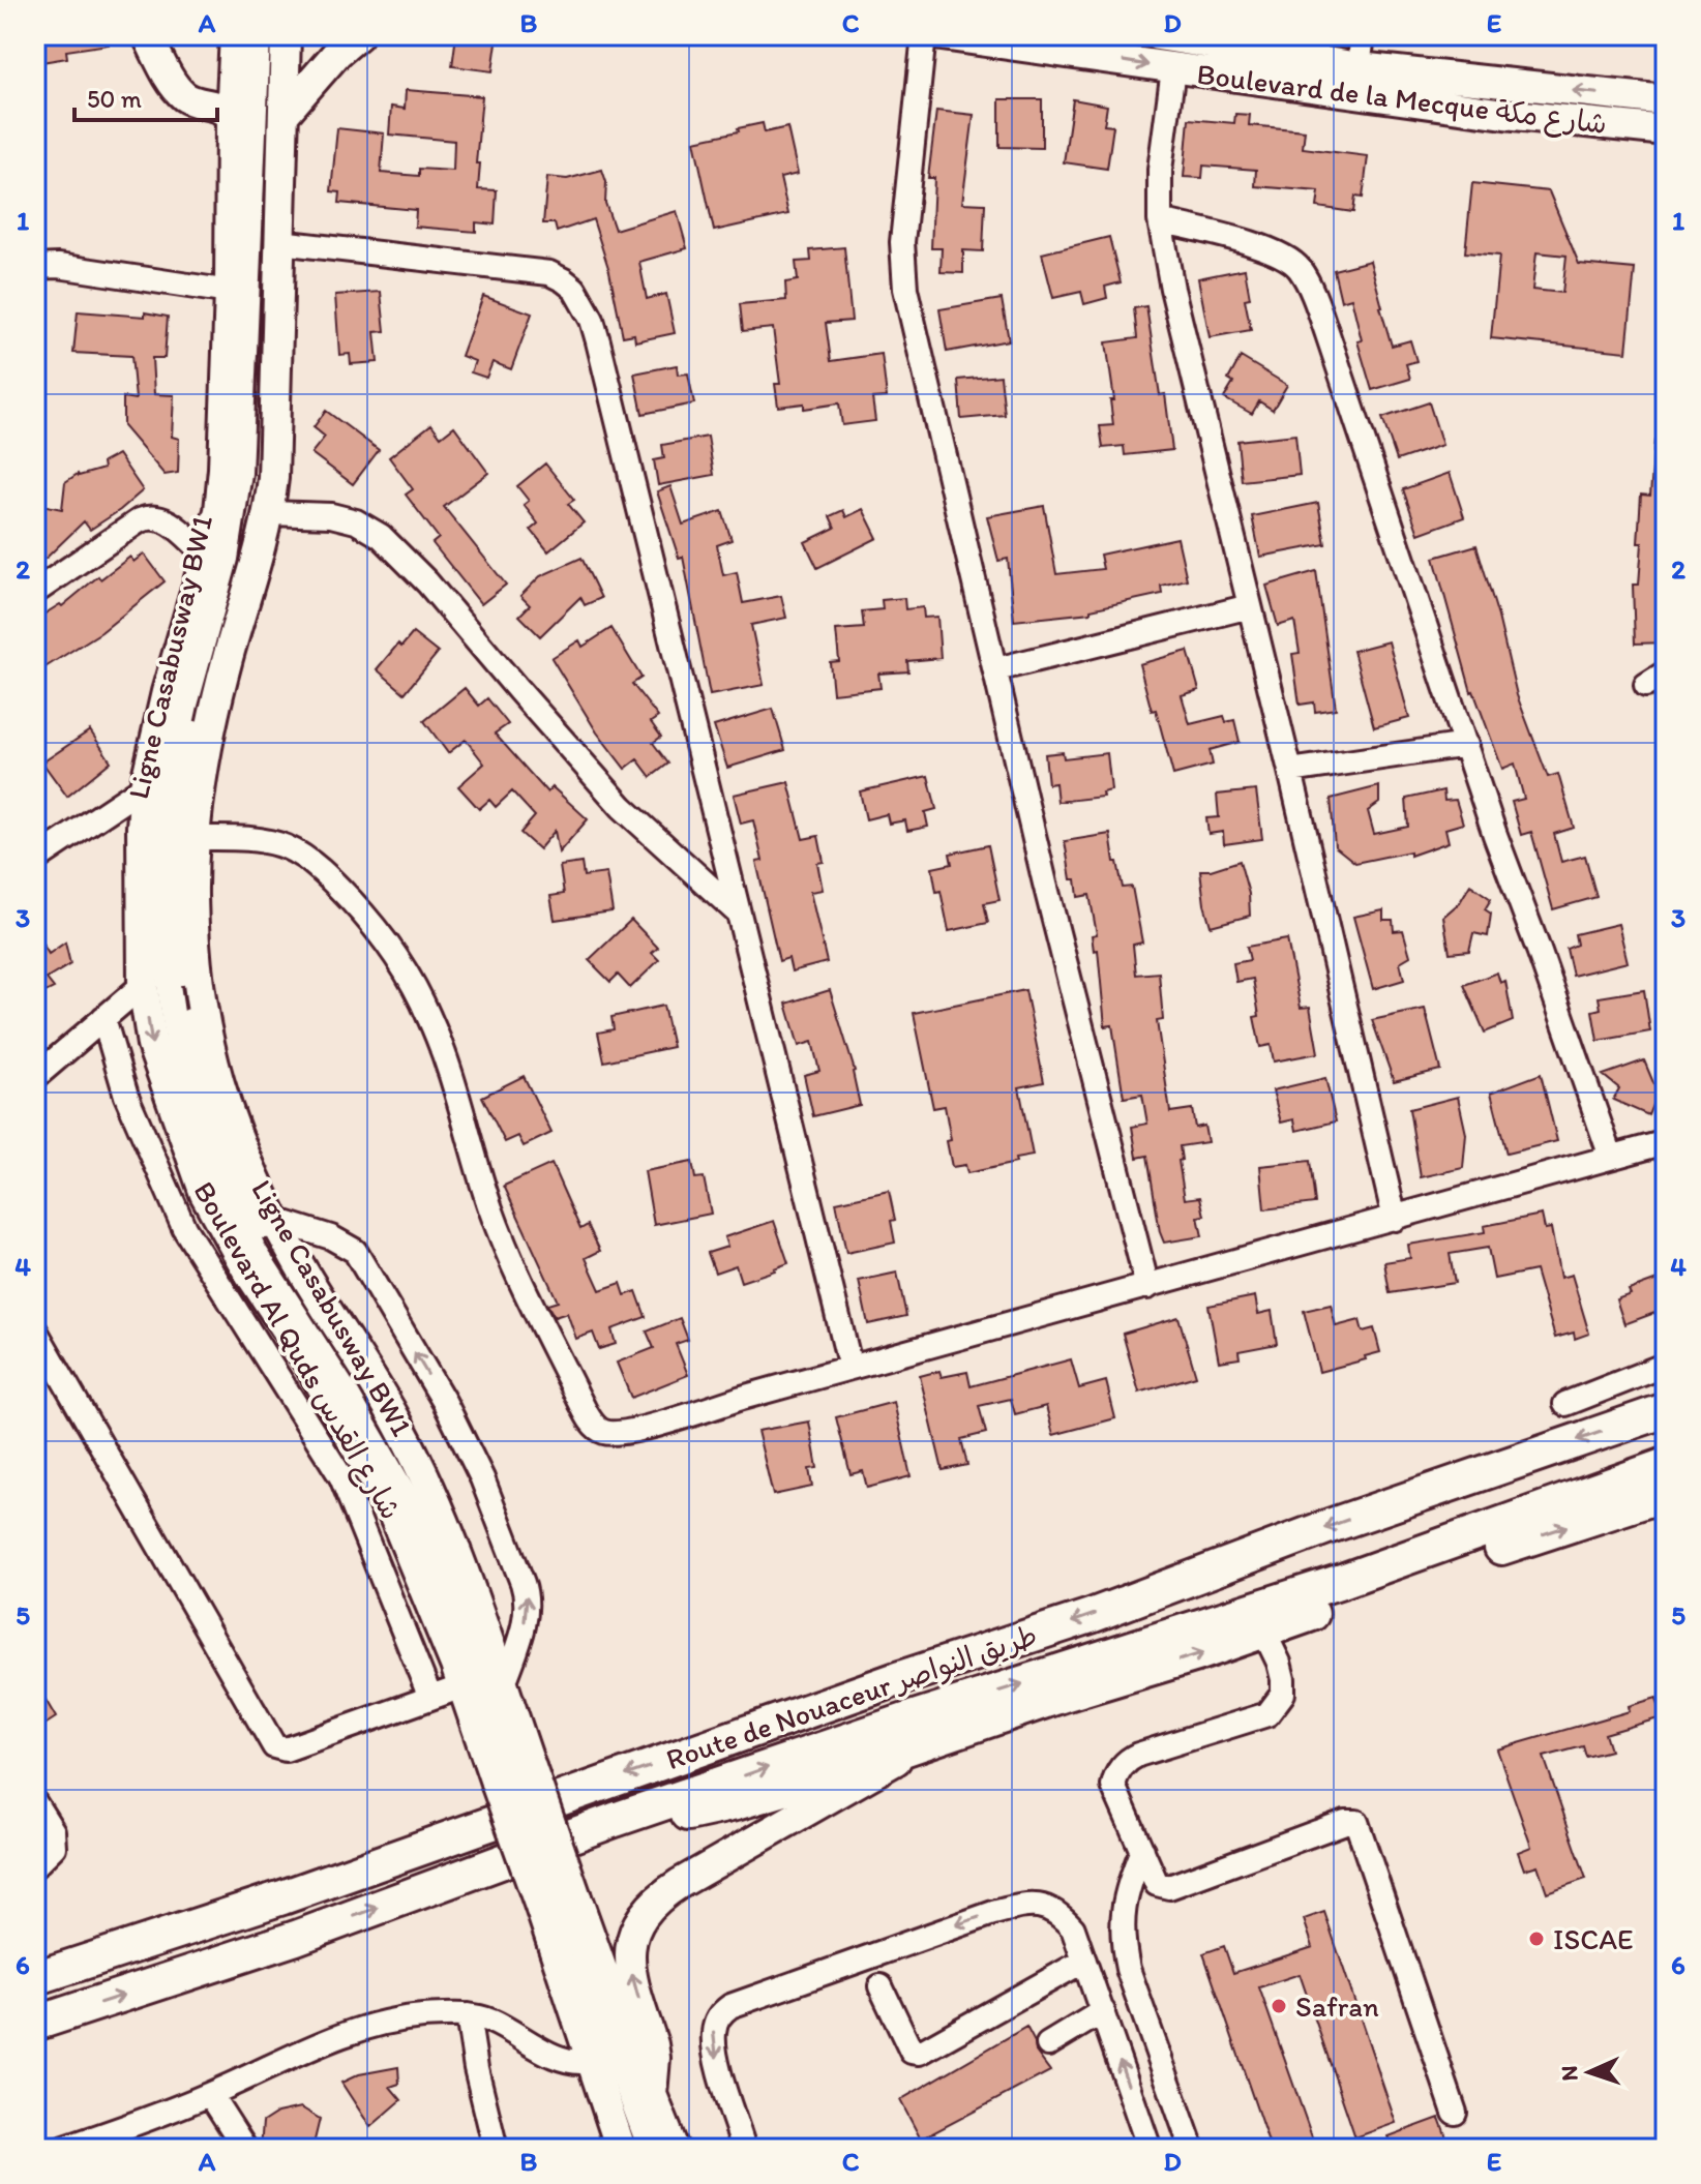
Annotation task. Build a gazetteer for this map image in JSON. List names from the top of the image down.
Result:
{
  "streets": {
    "highway": ["Route de Nouaceur طريق النواصر"],
    "main road": ["Boulevard de la Mecque شارع مكة", "Boulevard Al Quds شارع القدس"],
    "street": ["Ligne Casabusway BW1"]
  },
  "crossings": [
    ["Ligne Casabusway BW1", "Boulevard Al Quds شارع القدس"]
  ],
  "places": ["ISCAE", "Safran"],
  "scale_bar": "50 m",
  "north": "left",
  "grid": {
    "columns": [
      "A",
      "B",
      "C",
      "D",
      "E"
    ],
    "rows": [
      "1",
      "2",
      "3",
      "4",
      "5",
      "6"
    ]
  }
}
